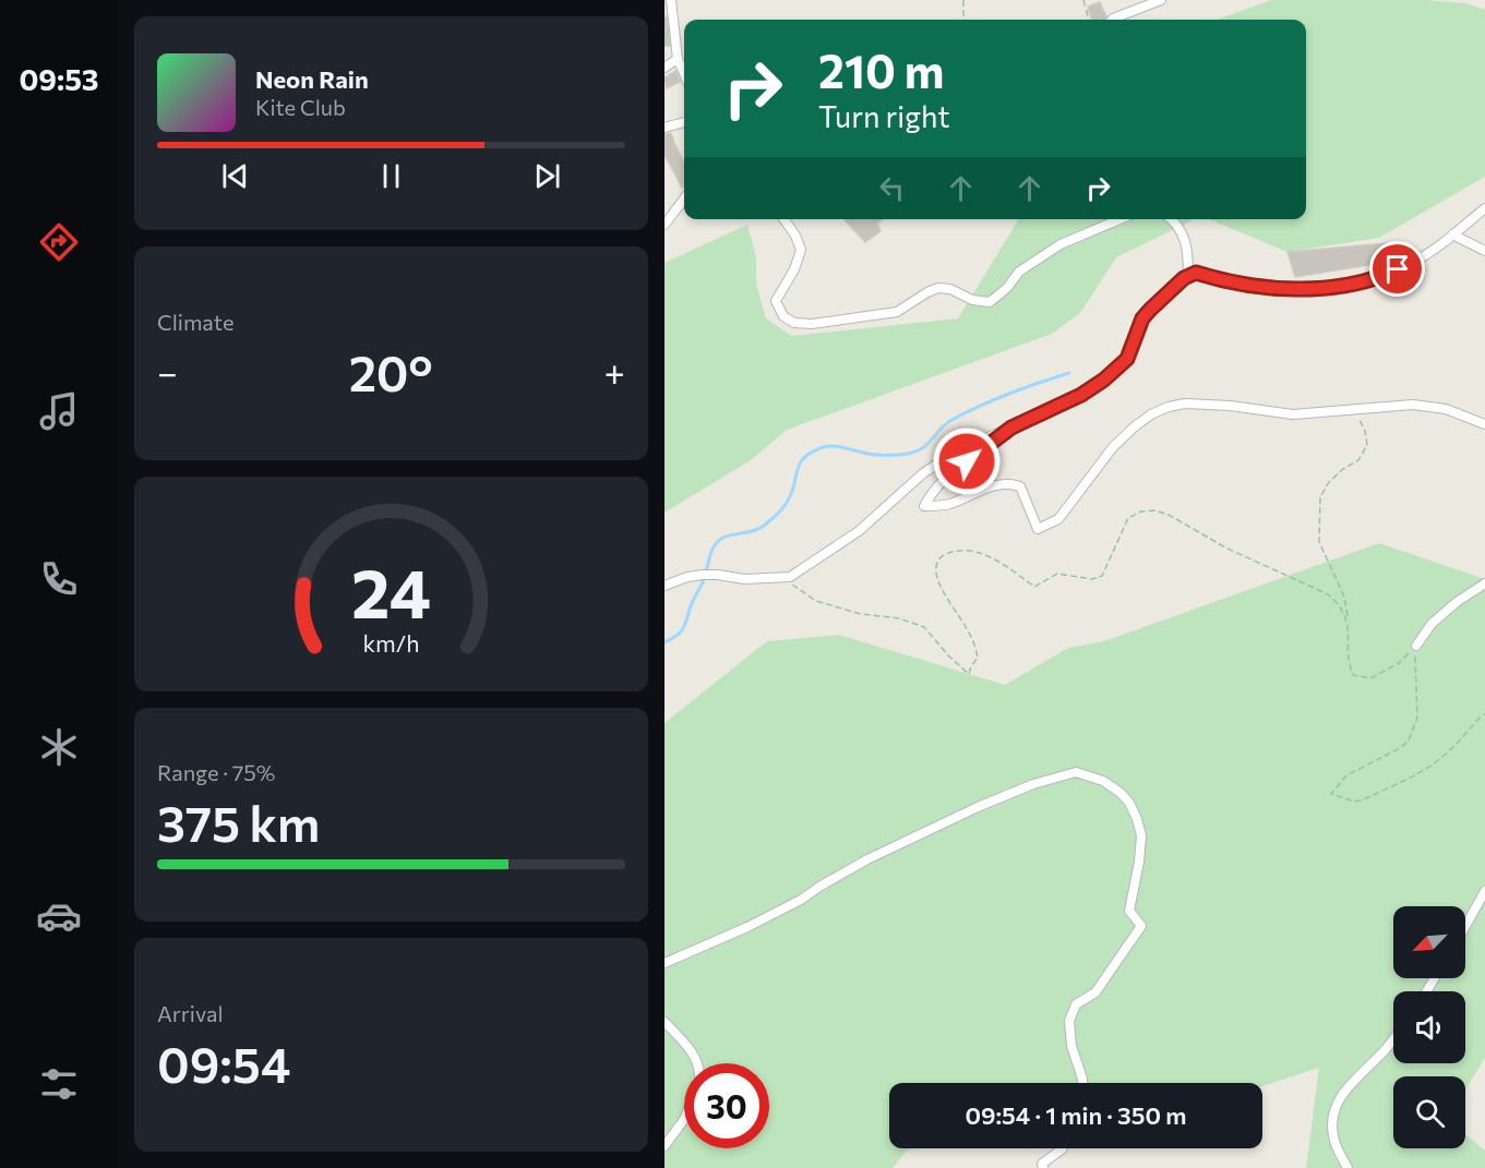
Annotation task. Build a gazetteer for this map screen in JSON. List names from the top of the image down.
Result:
{
  "north": "bottom left",
  "page": {
    "tabs": "09:53",
    "turn": ["210 m", "Turn right"],
    "song": ["Neon Rain", "Kite Club"],
    "tile": [
      "Climate",
      ["Range · 75%", "375 km"],
      ["Arrival", "09:54"]
    ],
    "heat": ["−", "20°", "+"],
    "limit": "30",
    "trip": "09:54 · 1 min · 350 m",
    "gauge": ["24", "km/h"]
  }
}
